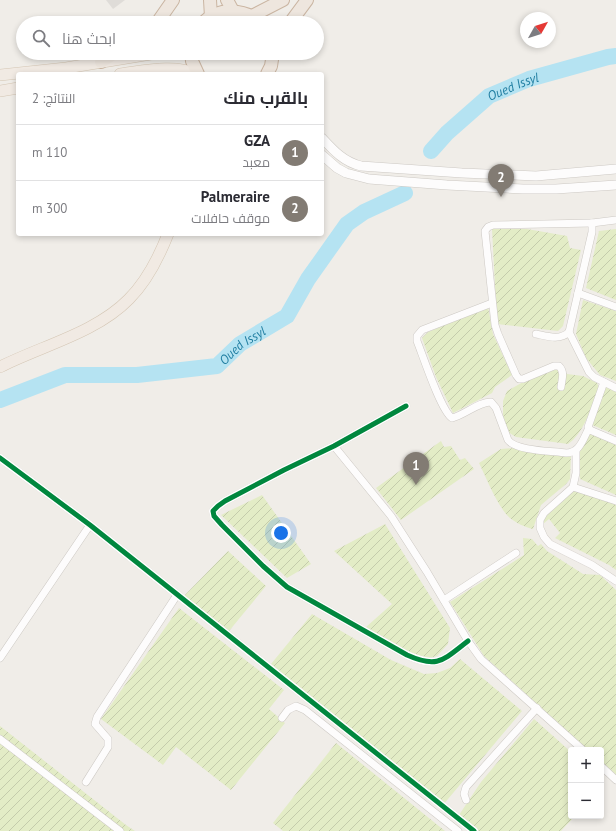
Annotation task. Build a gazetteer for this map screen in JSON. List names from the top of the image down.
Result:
{
  "water": ["Oued Issyl"],
  "north": "top right",
  "page": {
    "search": "ابحث هنا",
    "heading": ["بالقرب منك", "النتائج: 2"],
    "list": [
      {
        "mark": "1",
        "name": "GZA",
        "note": "معبد",
        "value": "110 m"
      },
      {
        "mark": "2",
        "name": "Palmeraire",
        "note": "موقف حافلات",
        "value": "300 m"
      }
    ],
    "pins": ["2", "1"],
    "map_buttons": ["+", "−"]
  }
}
